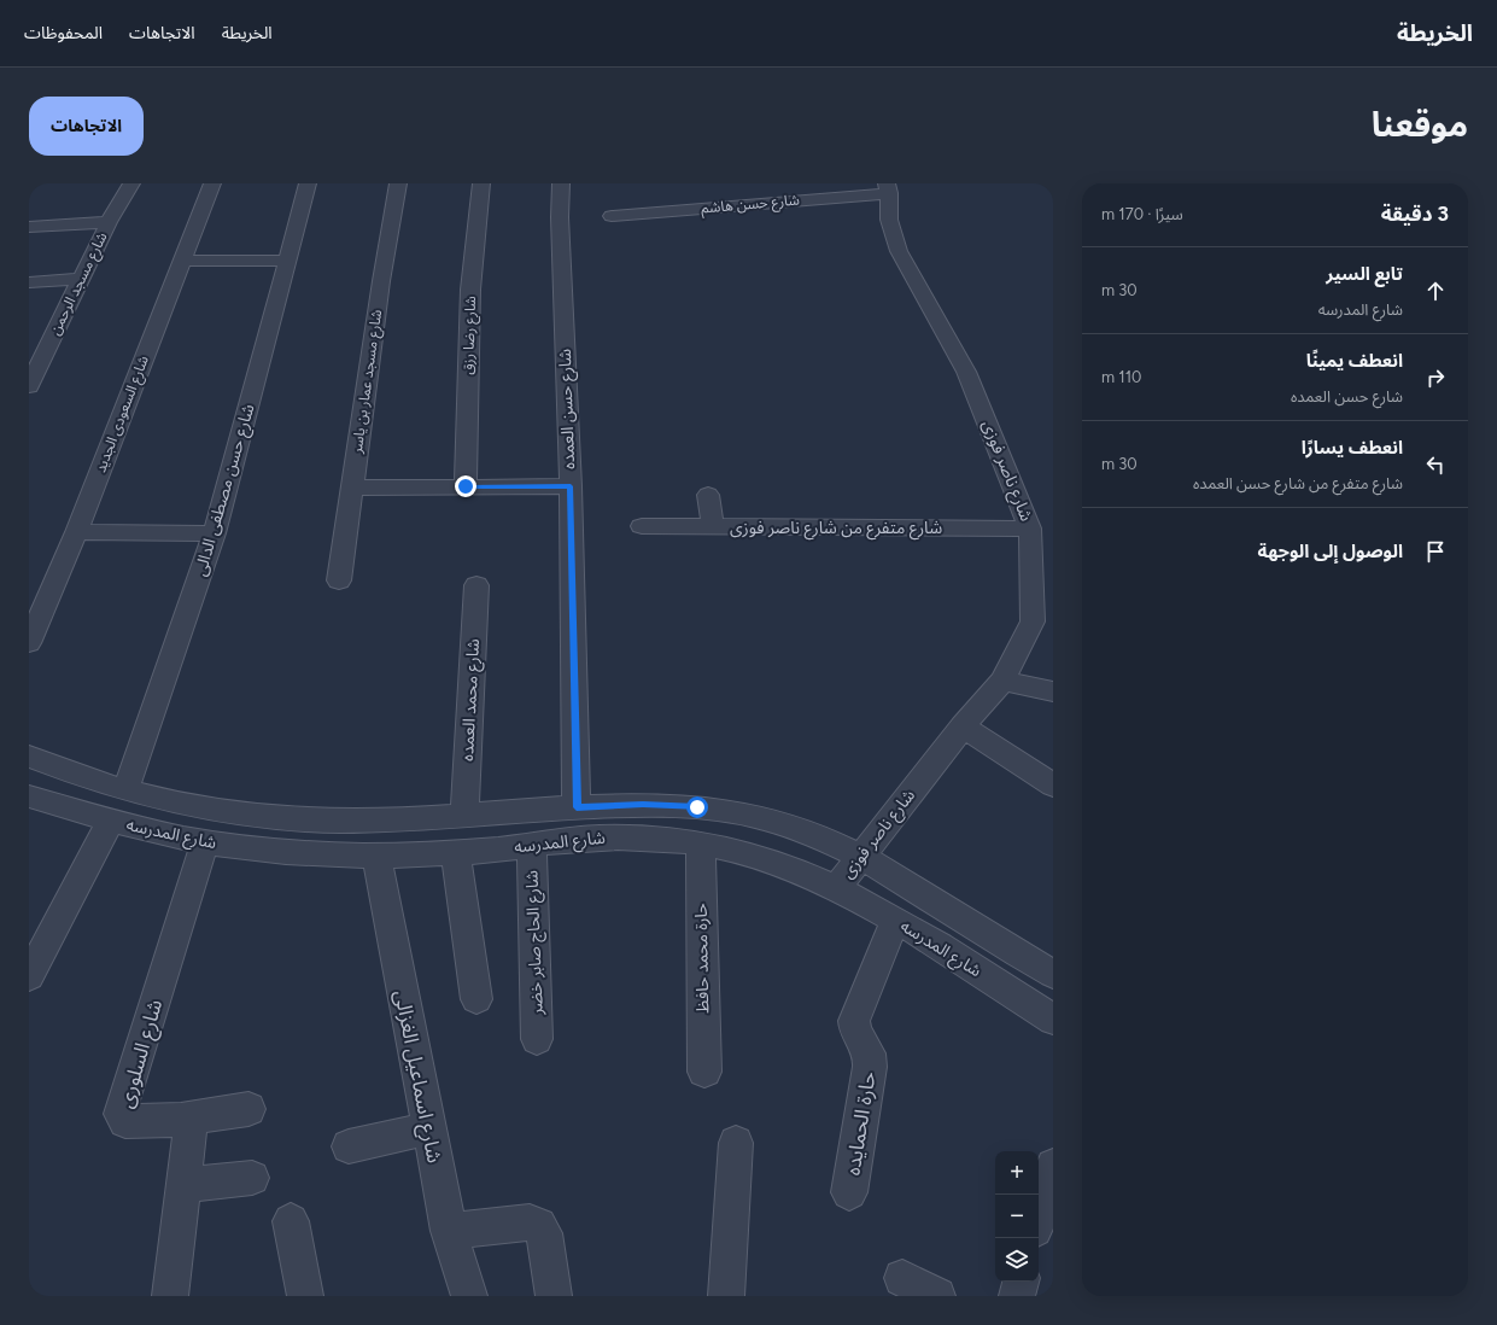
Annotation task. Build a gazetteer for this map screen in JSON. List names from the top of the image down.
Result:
{
  "streets": {
    "street": [
      "شارع حسن هاشم",
      "شارع مسجد الرحمن",
      "شارع رضا رزق",
      "شارع مسجد عمار بن ياسر",
      "شارع حسن العمده",
      "شارع السعودى الجديد",
      "شارع ناصر فوزى",
      "شارع حسن مصطفى الدالى",
      "شارع متفرع من شارع ناصر فوزى",
      "شارع محمد العمده",
      "شارع المدرسه",
      "شارع الحاج صابر خضر",
      "حارة محمد حافظ",
      "شارع السلورى",
      "شارع اسماعيل الغزالى",
      "حارة الحمايده"
    ]
  },
  "crossings": [
    ["شارع حسن هاشم", "شارع ناصر فوزى"],
    ["شارع حسن العمده", "شارع المدرسه"],
    ["شارع ناصر فوزى", "شارع متفرع من شارع ناصر فوزى"],
    ["شارع ناصر فوزى", "شارع المدرسه"],
    ["شارع حسن مصطفى الدالى", "شارع المدرسه"],
    ["شارع محمد العمده", "شارع المدرسه"],
    ["شارع المدرسه", "شارع الحاج صابر خضر"],
    ["شارع المدرسه", "حارة محمد حافظ"],
    ["شارع المدرسه", "شارع السلورى"],
    ["شارع المدرسه", "شارع اسماعيل الغزالى"],
    ["شارع المدرسه", "حارة الحمايده"]
  ],
  "page": {
    "header": "الخريطة",
    "nav": ["الخريطة", "الاتجاهات", "المحفوظات"],
    "title": "موقعنا",
    "buttons": "الاتجاهات",
    "heading": ["3 دقيقة", "سيرًا · 170 m"],
    "list": [
      ["تابع السير", "شارع المدرسه", "30 m"],
      ["انعطف يمينًا", "شارع حسن العمده", "110 m"],
      ["انعطف يسارًا", "شارع متفرع من شارع حسن العمده", "30 m"],
      "الوصول إلى الوجهة"
    ],
    "map_buttons": ["+", "−"]
  }
}
